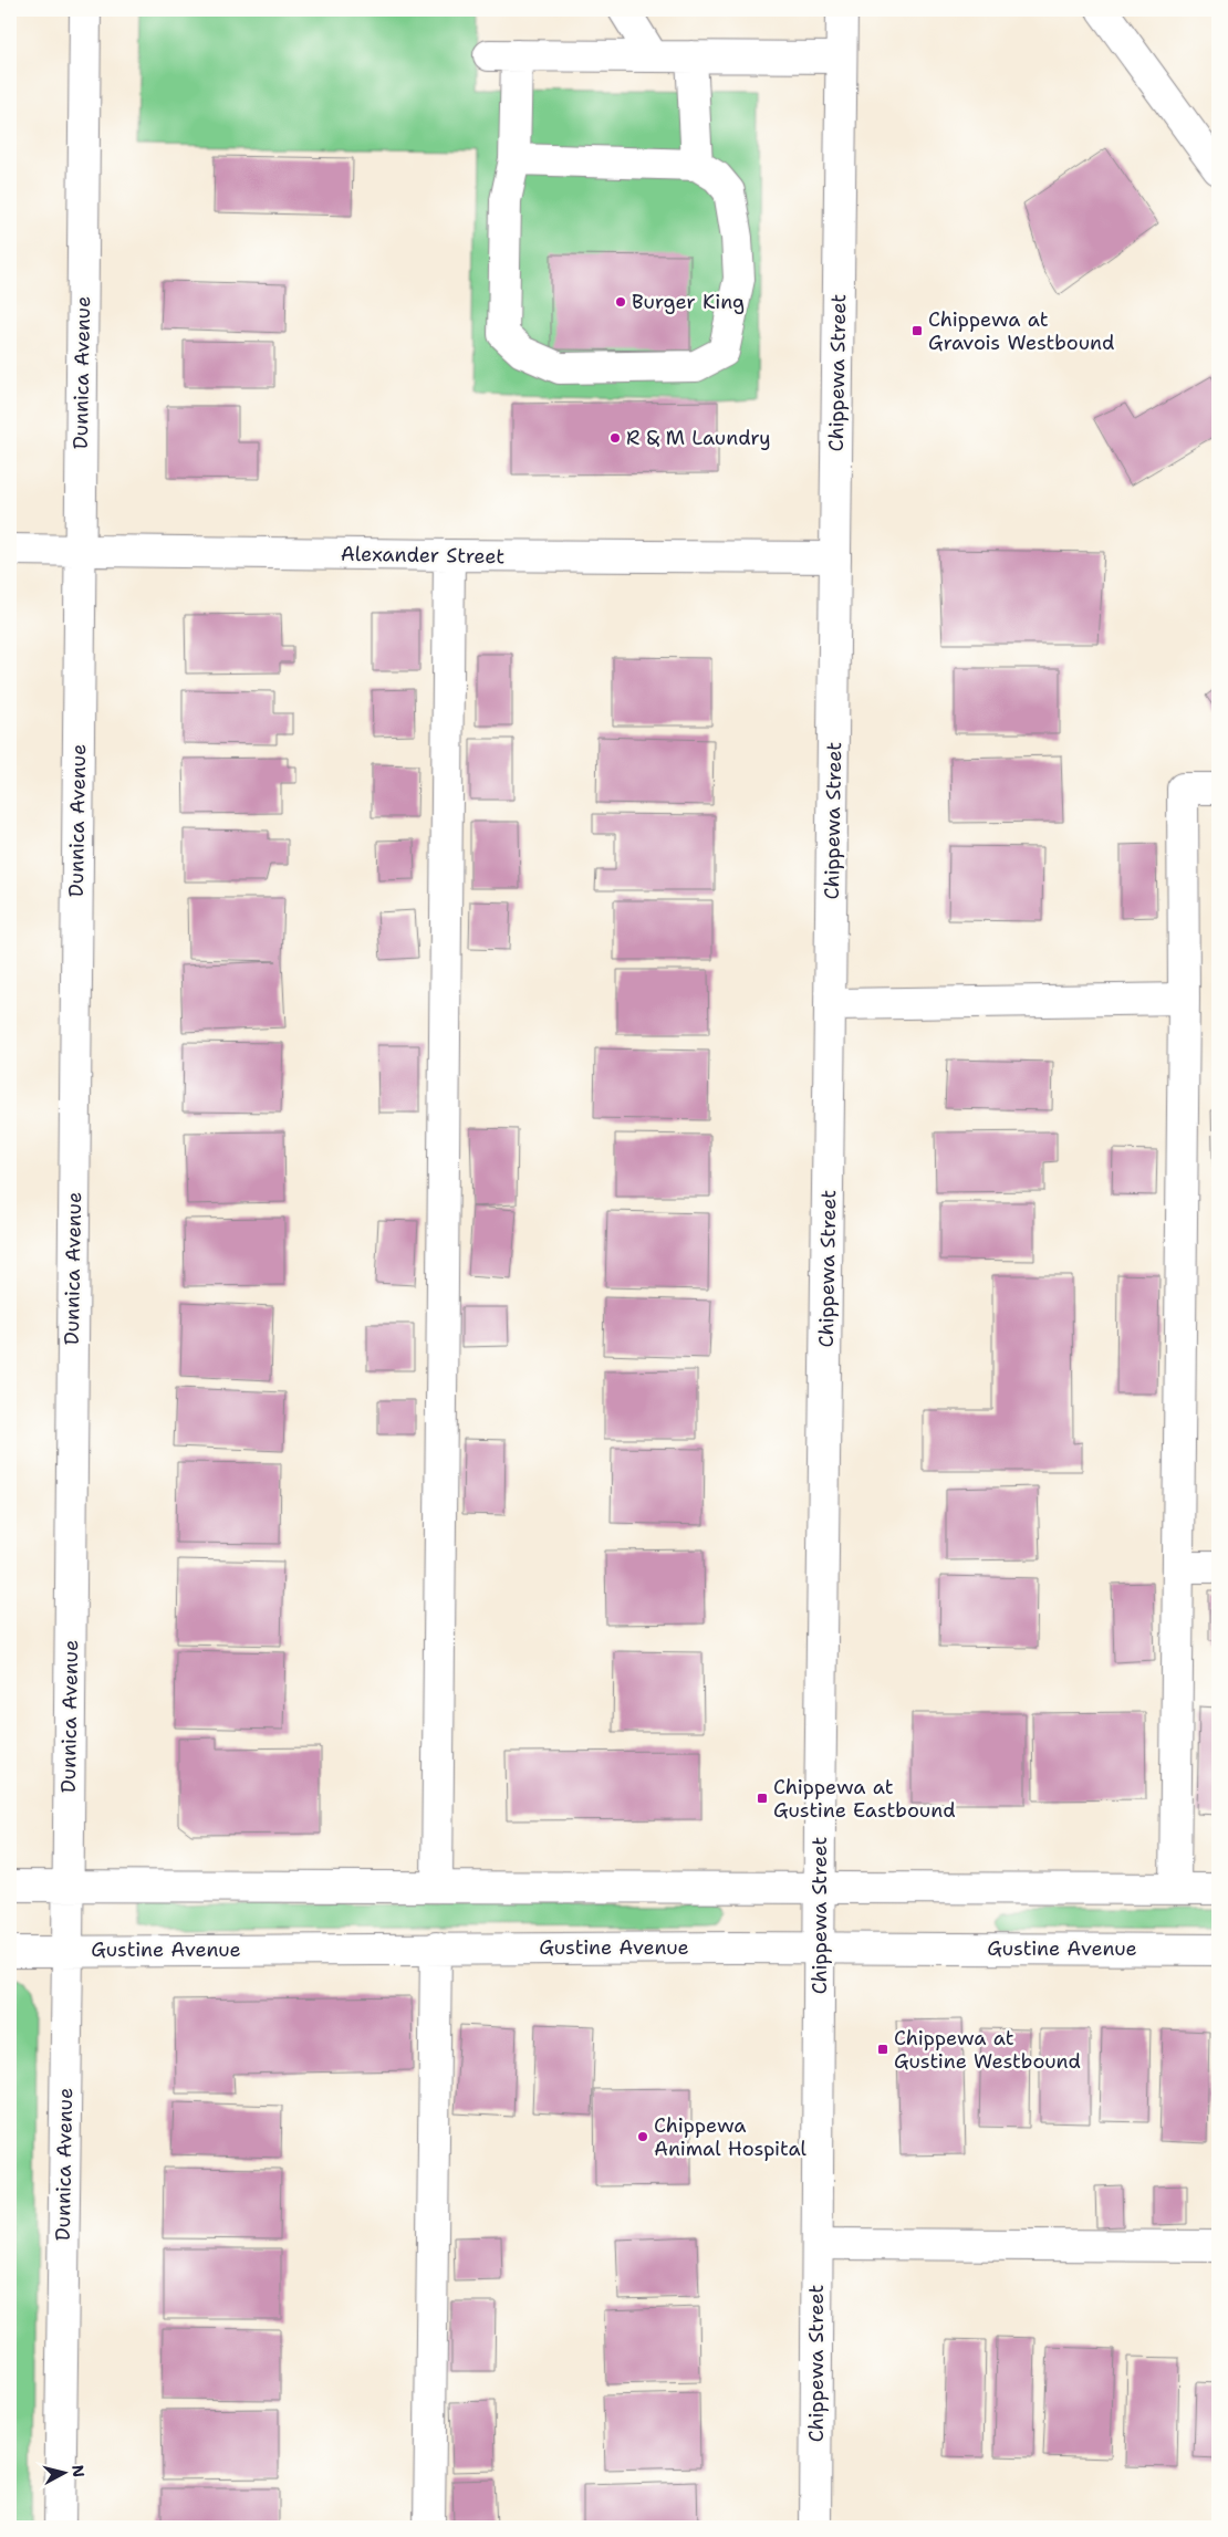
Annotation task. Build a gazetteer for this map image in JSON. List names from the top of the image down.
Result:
{
  "streets": {
    "street": [
      "Dunnica Avenue",
      "Chippewa Street",
      "Alexander Street",
      "Gustine Avenue"
    ]
  },
  "crossings": [
    ["Dunnica Avenue", "Alexander Street"],
    ["Dunnica Avenue", "Gustine Avenue"],
    ["Chippewa Street", "Alexander Street"],
    ["Chippewa Street", "Gustine Avenue"]
  ],
  "places": {
    "other": ["Burger King", "R & M Laundry", "Chippewa Animal Hospital"],
    "transit": ["Chippewa at Gravois Westbound", "Chippewa at Gustine Eastbound", "Chippewa at Gustine Westbound"]
  },
  "north": "right"
}
